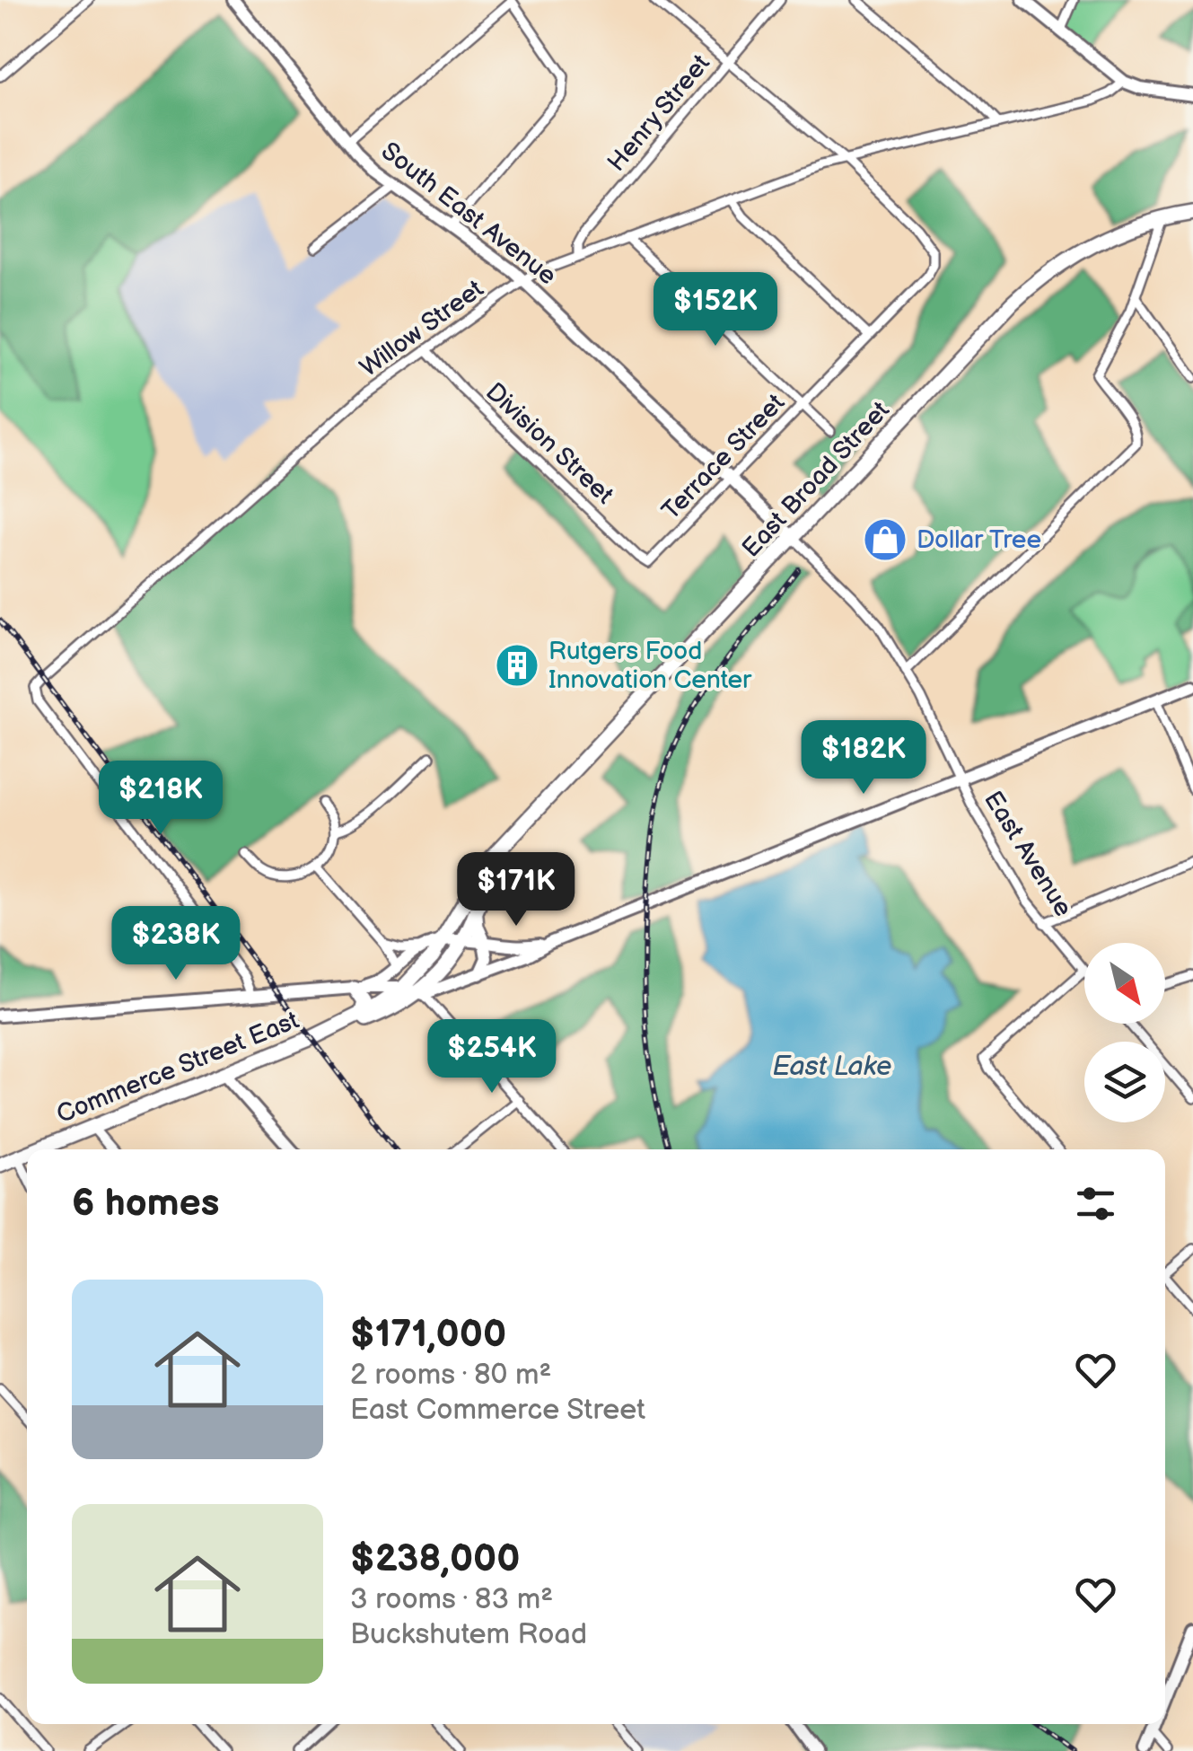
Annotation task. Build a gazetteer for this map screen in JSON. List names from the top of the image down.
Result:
{
  "streets": {
    "highway": ["East Broad Street", "Commerce Street East"],
    "street": [
      "Henry Street",
      "South East Avenue",
      "Willow Street",
      "Division Street",
      "Terrace Street",
      "East Avenue"
    ]
  },
  "crossings": [
    ["Henry Street", "Willow Street"],
    ["South East Avenue", "Willow Street"],
    ["South East Avenue", "Terrace Street"],
    ["South East Avenue", "East Broad Street"],
    ["South East Avenue", "East Avenue"],
    ["Willow Street", "Division Street"],
    ["Willow Street", "Terrace Street"],
    ["Division Street", "Terrace Street"],
    ["East Broad Street", "Commerce Street East"]
  ],
  "water": ["East Lake"],
  "places": {
    "shop": ["Dollar Tree"],
    "building": ["Rutgers Food Innovation Center"]
  },
  "north": "bottom right",
  "page": {
    "price": [
      "$152K",
      "$182K",
      "$218K",
      "$171K",
      "$238K",
      "$254K"
    ],
    "heading": "6 homes",
    "list": [
      {
        "name": "$171,000",
        "note": "2 rooms · 80 m² · East Commerce Street"
      },
      {
        "name": "$238,000",
        "note": "3 rooms · 83 m² · Buckshutem Road"
      }
    ]
  }
}
